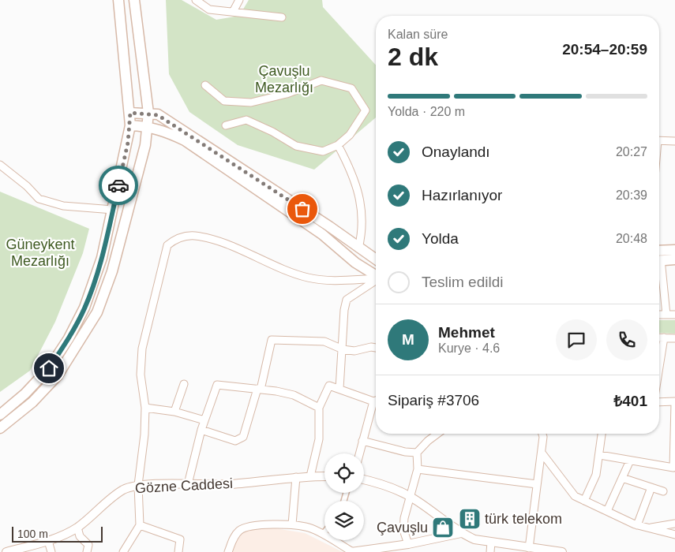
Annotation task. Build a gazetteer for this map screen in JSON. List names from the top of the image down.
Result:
{
  "streets": {
    "street": ["Gözne Caddesi"]
  },
  "parks": ["Çavuşlu Mezarlığı", "Güneykent Mezarlığı"],
  "places": {
    "building": ["türk telekom"],
    "shop": ["Çavuşlu"]
  },
  "scale_bar": "100 m",
  "page": {
    "heading": ["2 dk", "Kalan süre", "20:54–20:59"],
    "panel": [
      "Mehmet",
      "Kurye · 4.6",
      "Sipariş #3706",
      "₺401"
    ],
    "bar": "Yolda · 220 m",
    "list": [
      ["Onaylandı", "20:27"],
      ["Hazırlanıyor", "20:39"],
      ["Yolda", "20:48"],
      "Teslim edildi"
    ],
    "round": "M",
    "scale": "100 m"
  }
}
